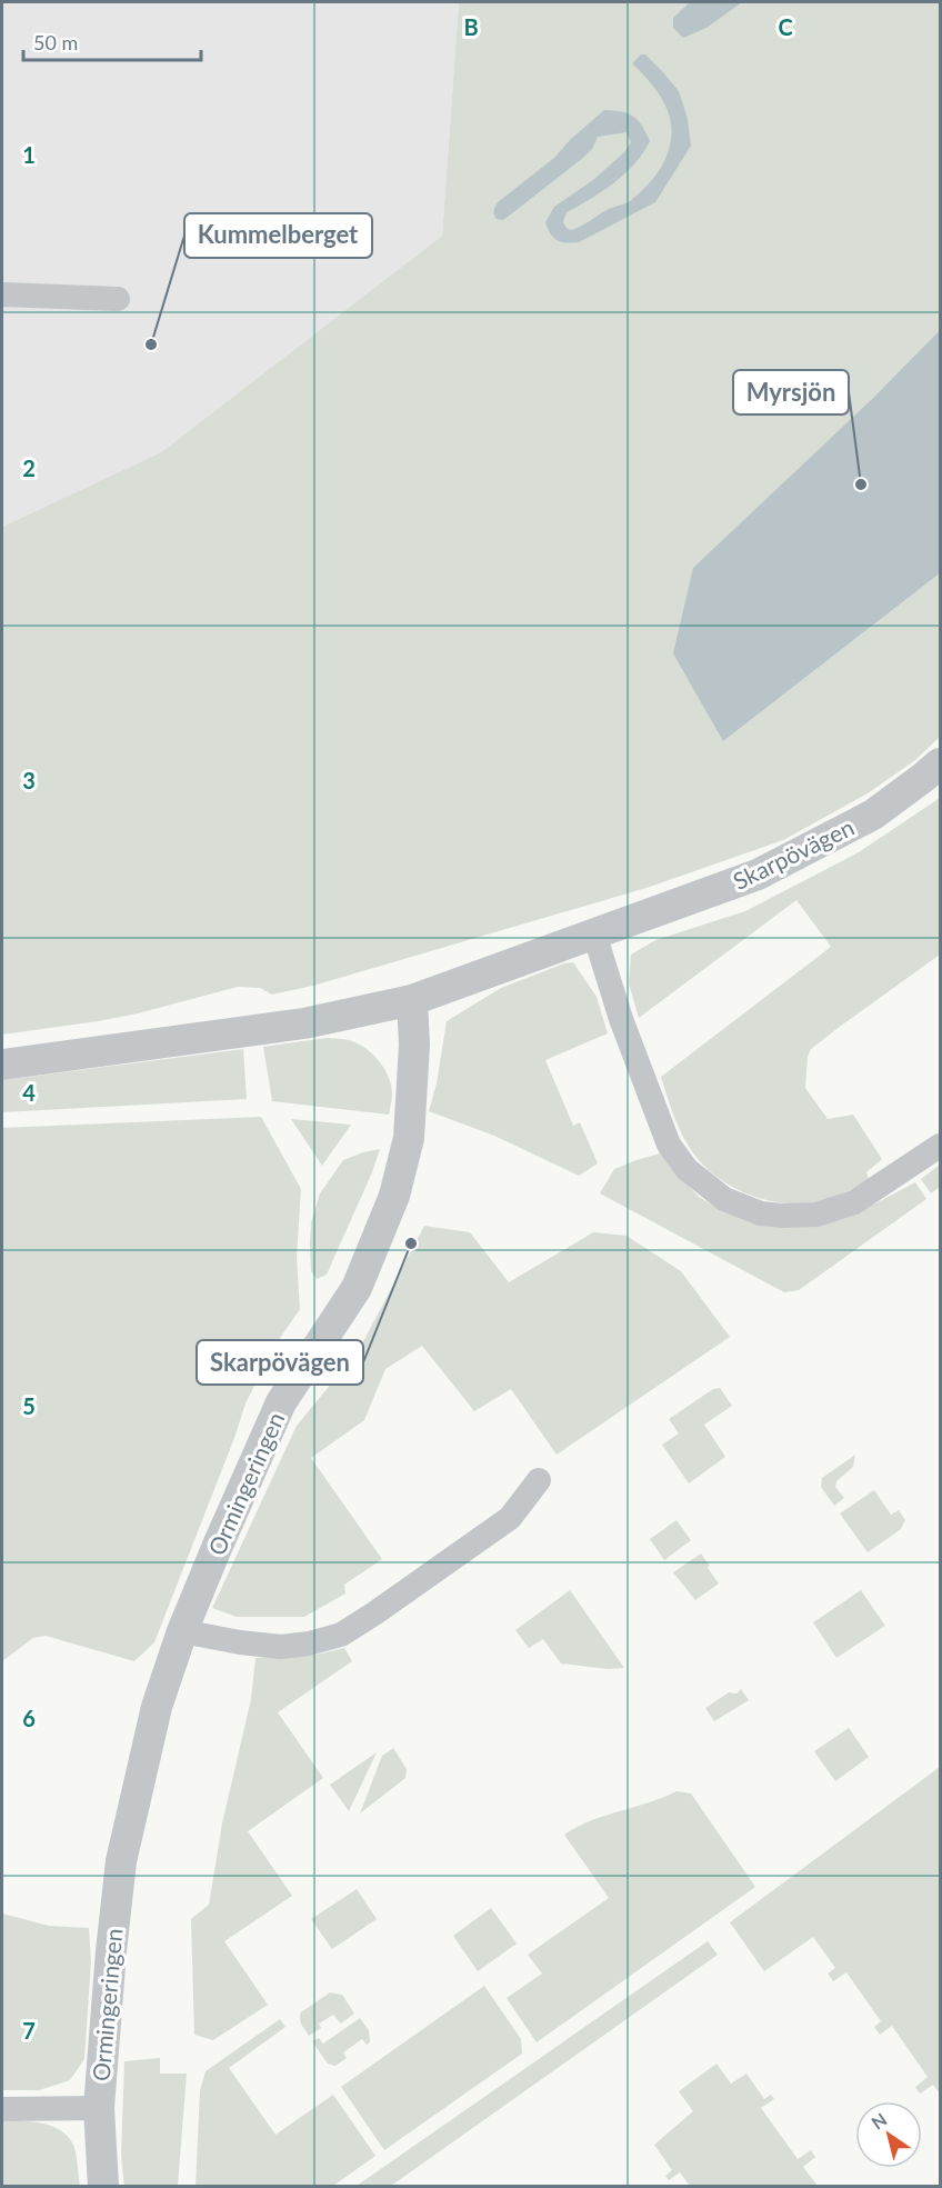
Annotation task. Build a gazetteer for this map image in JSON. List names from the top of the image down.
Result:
{
  "streets": {
    "street": ["Skarpövägen", "Ormingeringen"]
  },
  "crossings": [
    ["Skarpövägen", "Ormingeringen"]
  ],
  "places": ["Kummelberget", "Myrsjön", "Skarpövägen"],
  "scale_bar": "50 m",
  "north": "top left",
  "grid": {
    "columns": ["B", "C"],
    "rows": [
      "1",
      "2",
      "3",
      "4",
      "5",
      "6",
      "7"
    ]
  }
}
